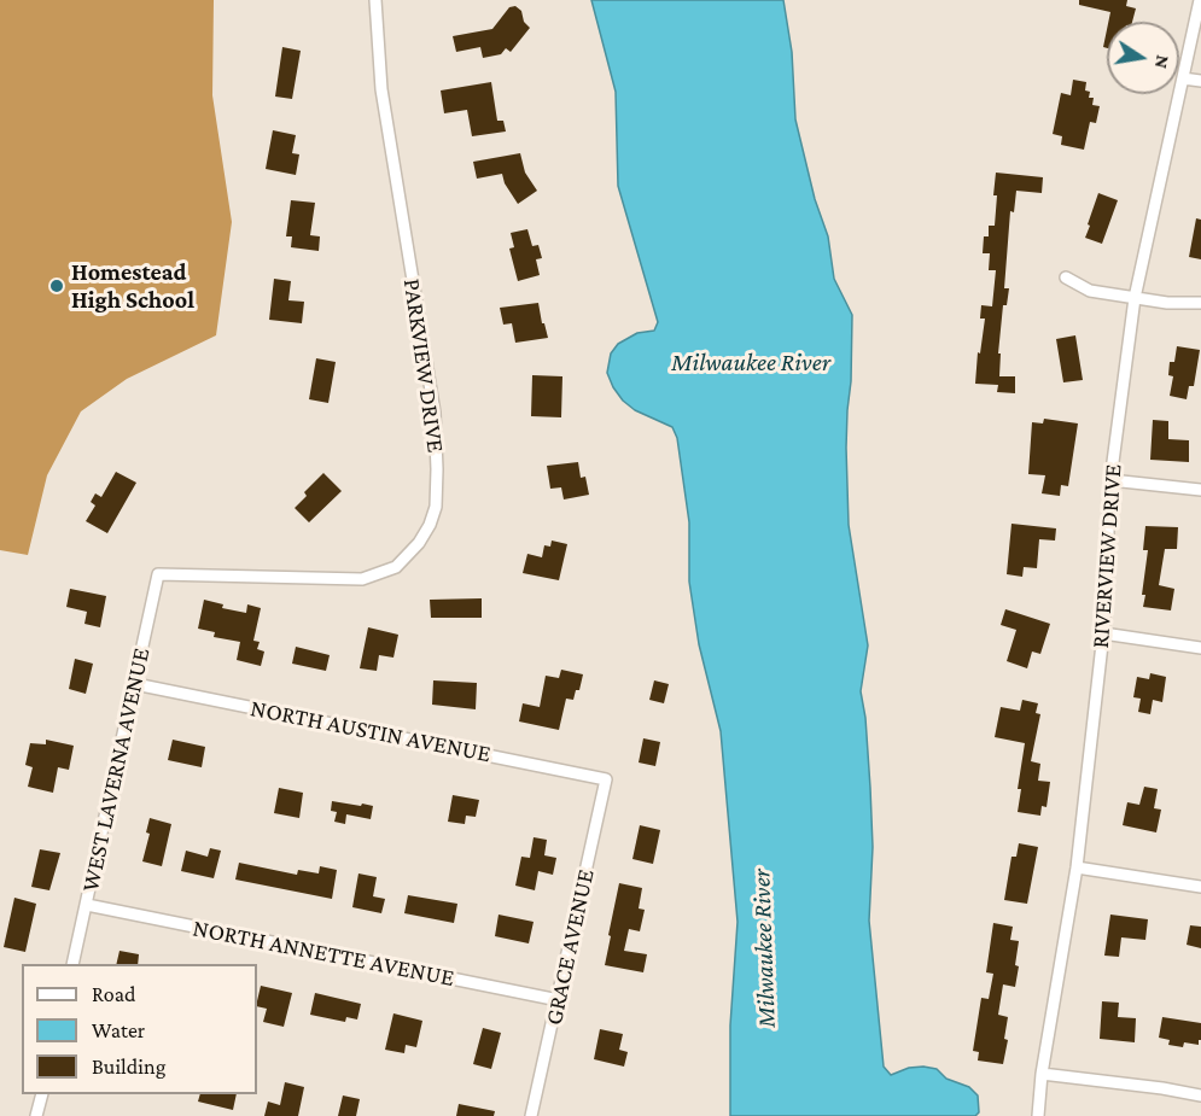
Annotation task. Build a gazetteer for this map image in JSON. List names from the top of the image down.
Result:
{
  "streets": {
    "street": [
      "PARKVIEW DRIVE",
      "RIVERVIEW DRIVE",
      "NORTH AUSTIN AVENUE",
      "WEST LAVERNA AVENUE",
      "GRACE AVENUE",
      "NORTH ANNETTE AVENUE"
    ]
  },
  "crossings": [
    ["PARKVIEW DRIVE", "WEST LAVERNA AVENUE"],
    ["NORTH AUSTIN AVENUE", "WEST LAVERNA AVENUE"],
    ["NORTH AUSTIN AVENUE", "GRACE AVENUE"],
    ["WEST LAVERNA AVENUE", "NORTH ANNETTE AVENUE"],
    ["GRACE AVENUE", "NORTH ANNETTE AVENUE"]
  ],
  "water": ["Milwaukee River"],
  "places": ["Homestead High School"],
  "legend": ["Road", "Water", "Building"],
  "north": "right"
}
